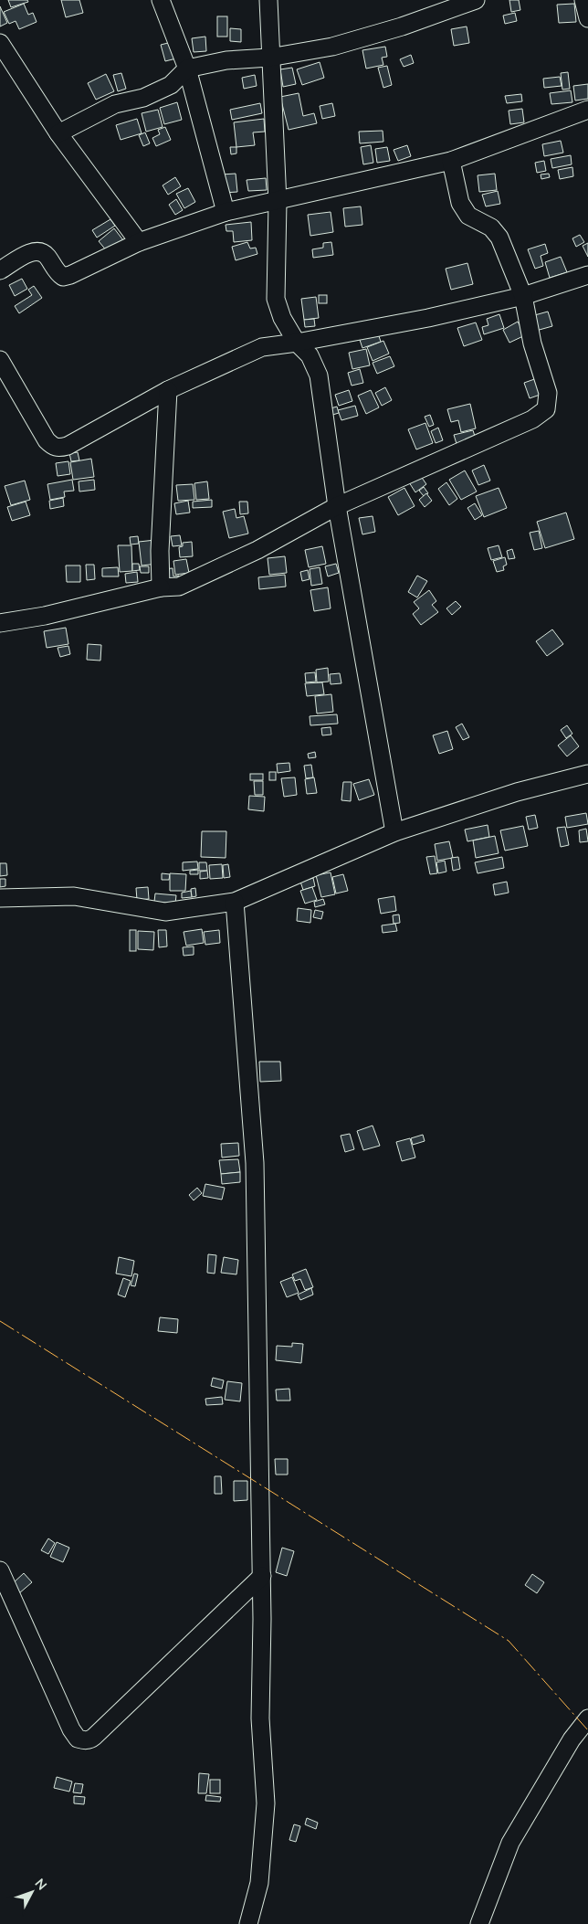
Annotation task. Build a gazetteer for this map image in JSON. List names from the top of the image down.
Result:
{
  "north": "top right"
}
